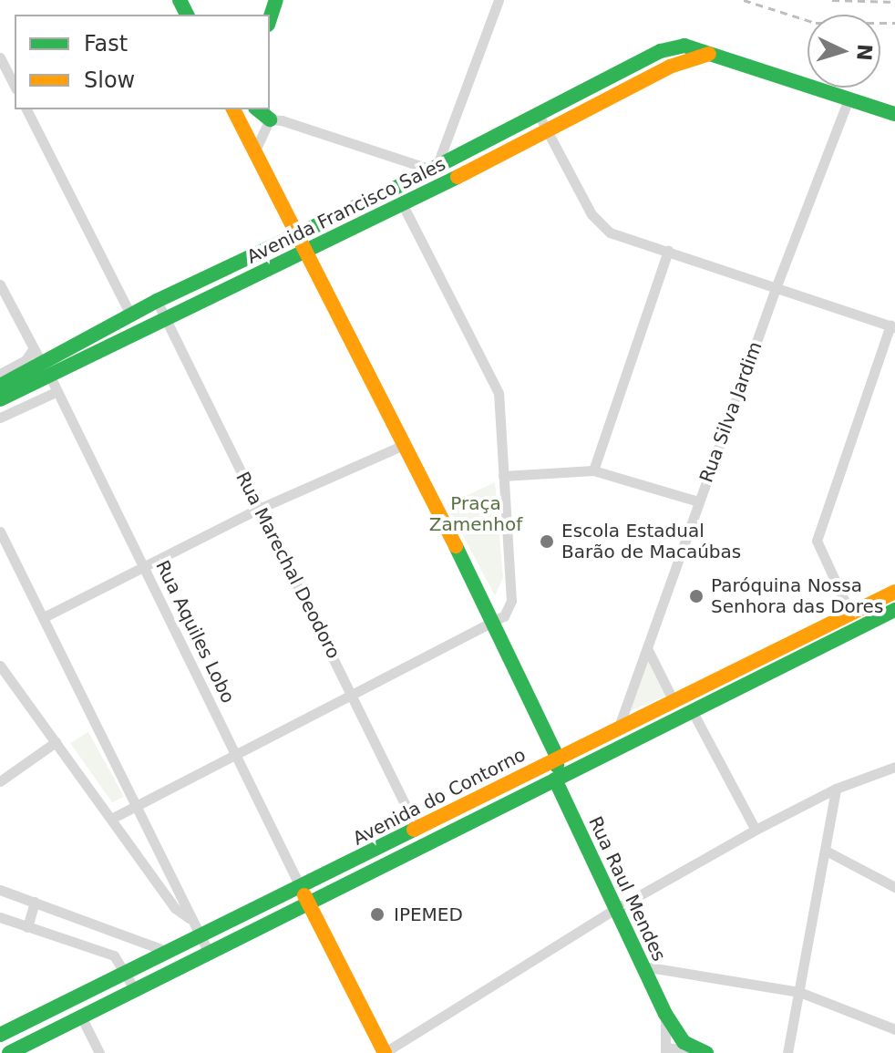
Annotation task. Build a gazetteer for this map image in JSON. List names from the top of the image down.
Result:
{
  "streets": {
    "street": [
      "Avenida Francisco Sales",
      "Rua Silva Jardim",
      "Rua Marechal Deodoro",
      "Rua Aquiles Lobo",
      "Avenida do Contorno",
      "Rua Raul Mendes"
    ]
  },
  "crossings": [
    ["Avenida Francisco Sales", "Rua Marechal Deodoro"],
    ["Avenida Francisco Sales", "Rua Aquiles Lobo"],
    ["Rua Silva Jardim", "Avenida do Contorno"],
    ["Rua Marechal Deodoro", "Avenida do Contorno"],
    ["Rua Aquiles Lobo", "Avenida do Contorno"],
    ["Avenida do Contorno", "Rua Raul Mendes"]
  ],
  "parks": ["Praça Zamenhof"],
  "places": ["Escola Estadual Barão de Macaúbas", "Paróquina Nossa Senhora das Dores", "IPEMED"],
  "legend": ["Fast", "Slow"],
  "north": "right"
}
